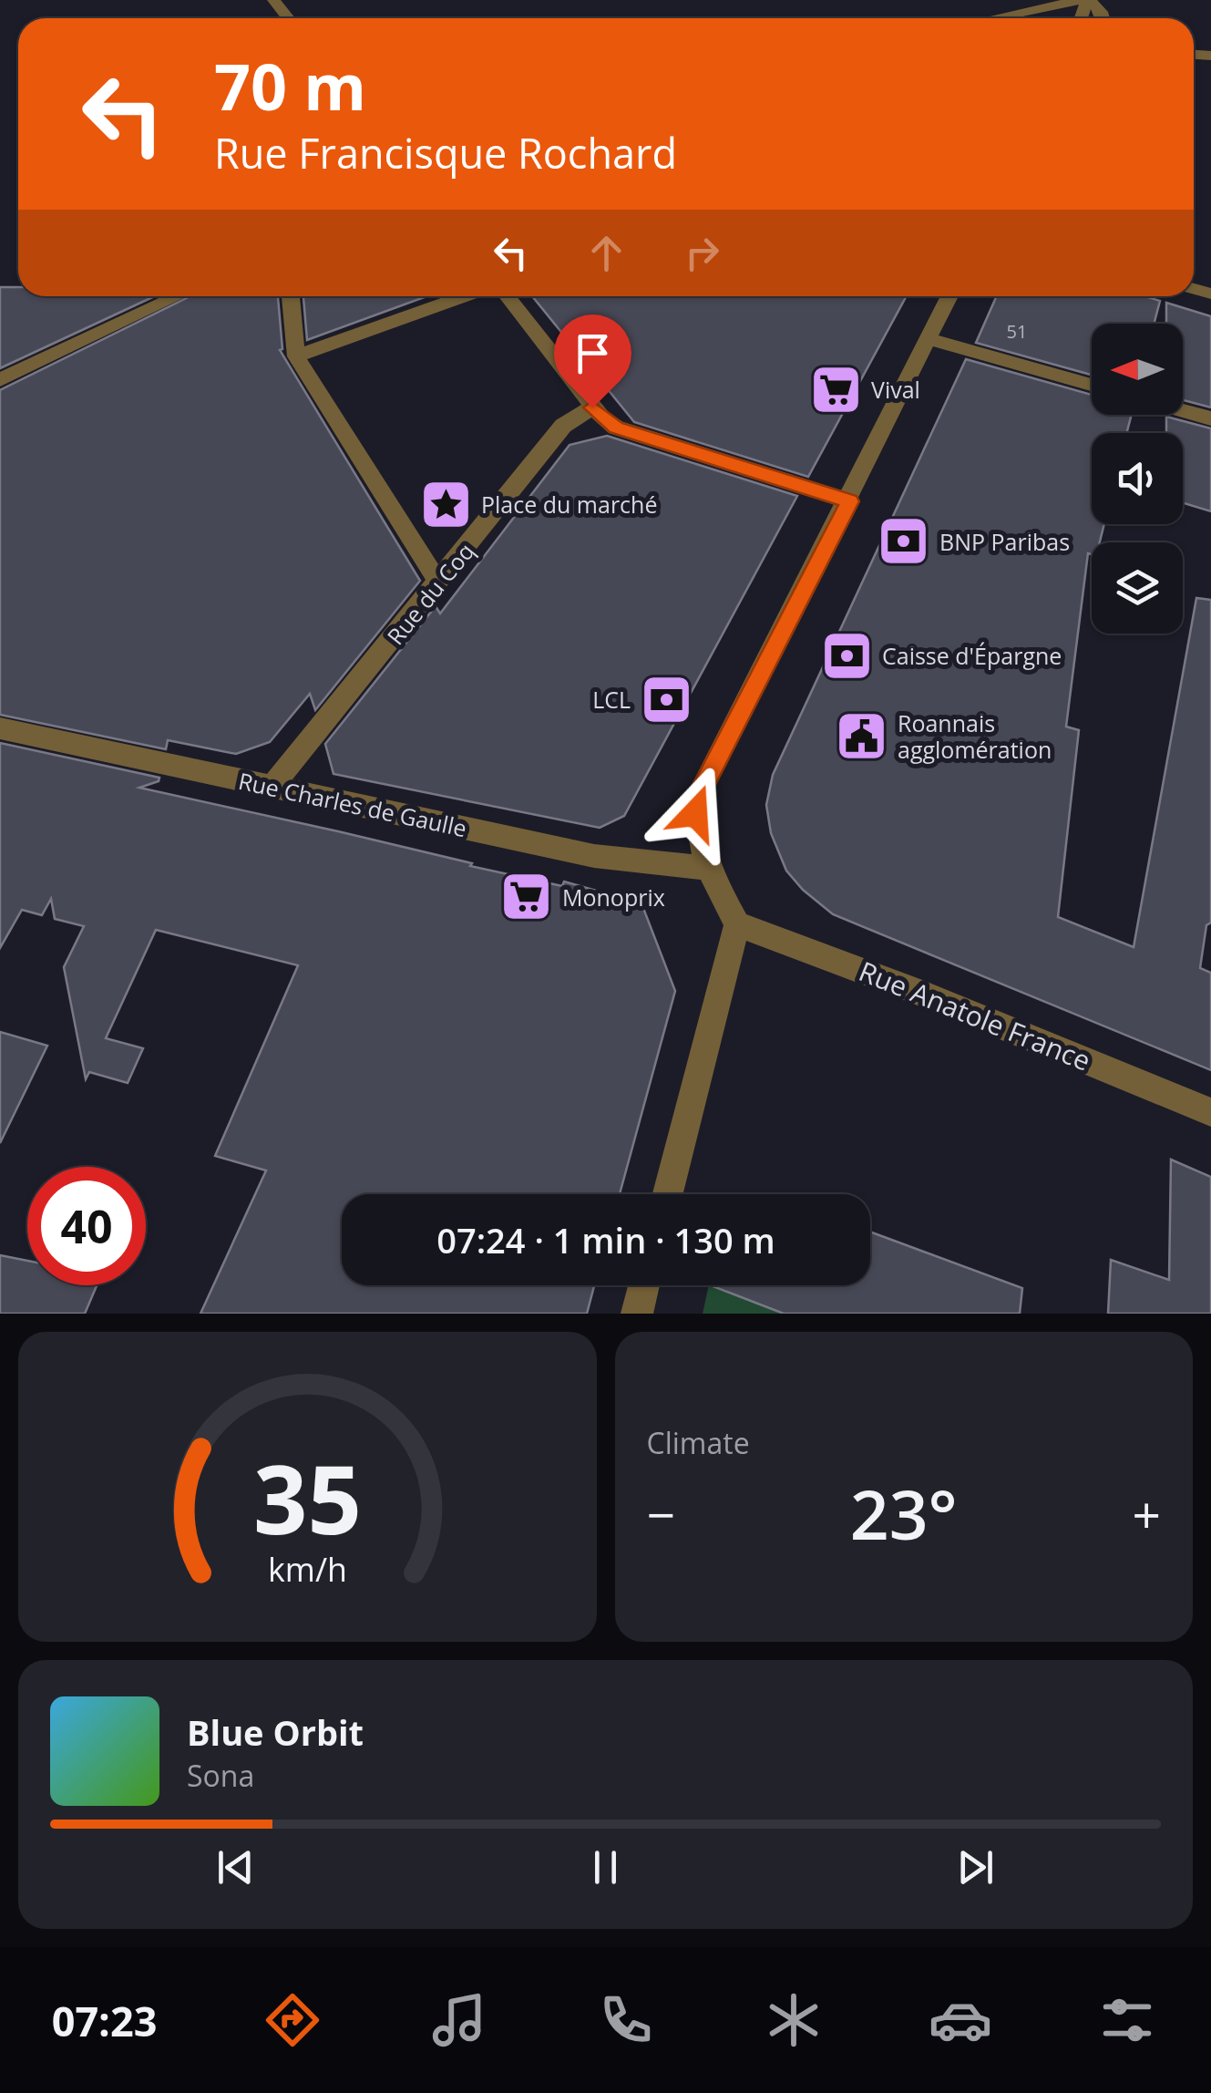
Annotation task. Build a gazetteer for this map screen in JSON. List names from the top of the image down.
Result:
{
  "streets": {
    "street": ["Rue du Coq", "Rue Charles de Gaulle", "Rue Anatole France"]
  },
  "crossings": [
    ["Rue du Coq", "Rue Charles de Gaulle"]
  ],
  "places": {
    "supermarket": ["Vival", "Monoprix"],
    "place": ["Place du marché"],
    "bank": ["BNP Paribas", "Caisse d'Épargne", "LCL"],
    "public building": ["Roannais agglomération"]
  },
  "house_numbers": ["51"],
  "north": "left",
  "page": {
    "turn": ["70 m", "Rue Francisque Rochard"],
    "limit": "40",
    "trip": "07:24 · 1 min · 130 m",
    "tile": "Climate",
    "heat": ["−", "23°", "+"],
    "song": ["Blue Orbit", "Sona"],
    "tabs": "07:23",
    "gauge": ["35", "km/h"]
  }
}
